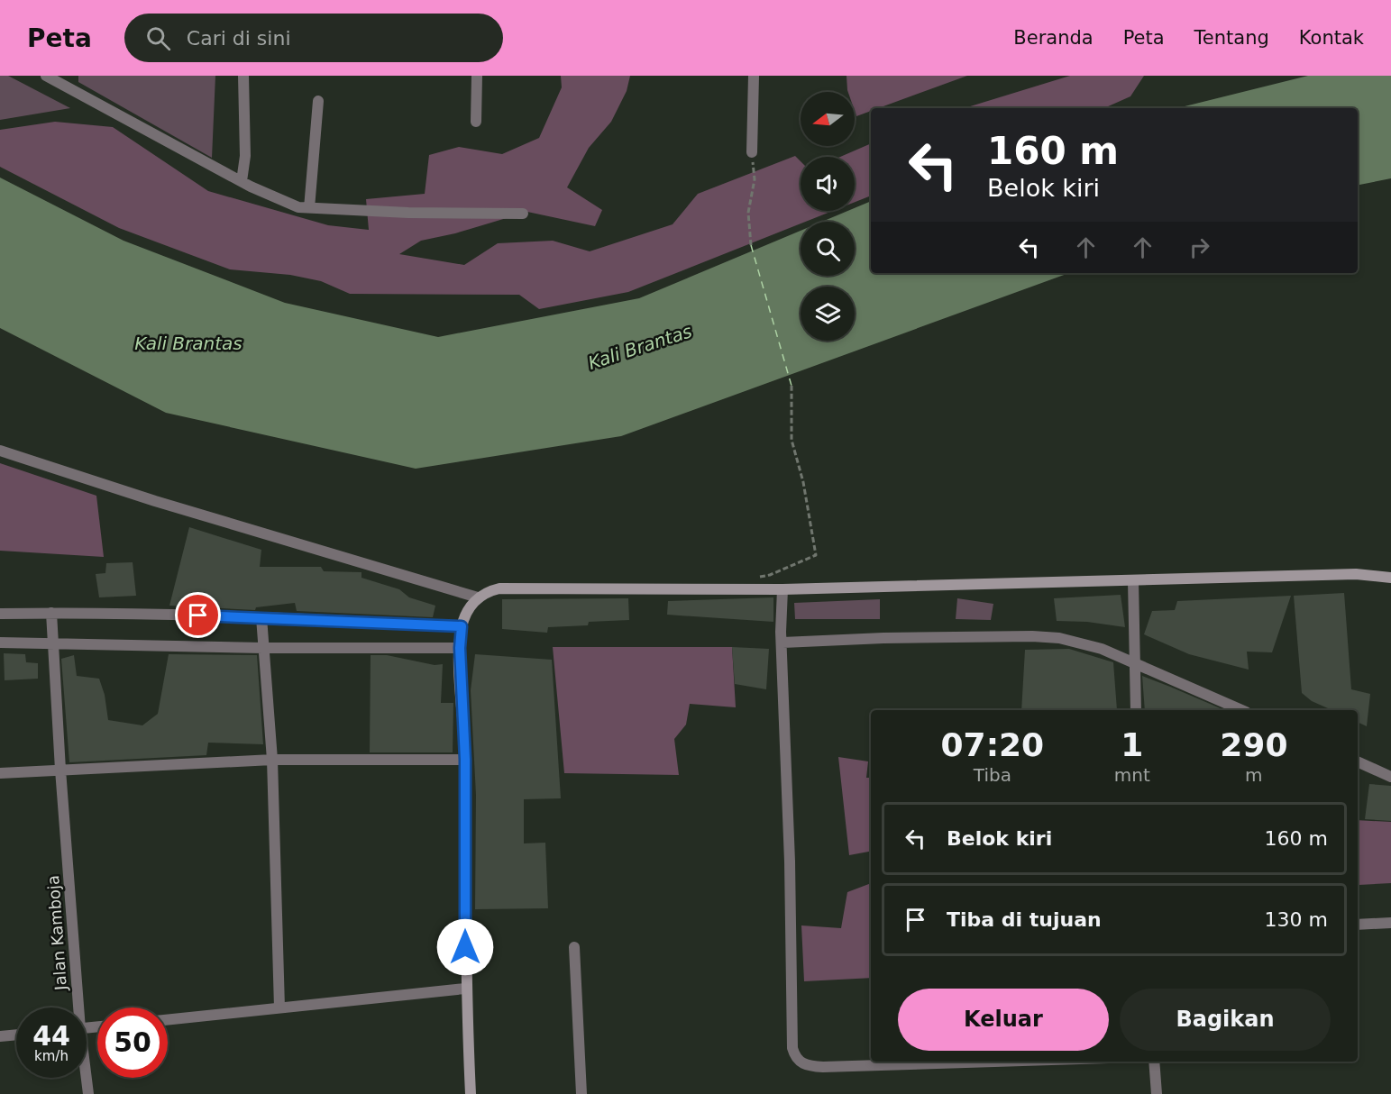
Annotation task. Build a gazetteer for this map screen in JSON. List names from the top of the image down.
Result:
{
  "streets": {
    "street": ["Jalan Kamboja"]
  },
  "water": ["Kali Brantas"],
  "north": "left",
  "page": {
    "header": "Peta",
    "search": "Cari di sini",
    "nav": [
      "Beranda",
      "Peta",
      "Tentang",
      "Kontak"
    ],
    "turn": ["160 m", "Belok kiri"],
    "eta": [
      "07:20",
      "Tiba",
      "1",
      "mnt",
      "290",
      "m"
    ],
    "list": [
      {
        "name": "Belok kiri",
        "value": "160 m"
      },
      {
        "name": "Tiba di tujuan",
        "value": "130 m"
      }
    ],
    "buttons": ["Keluar", "Bagikan"],
    "speed": "44 km/h",
    "limit": "50"
  }
}
